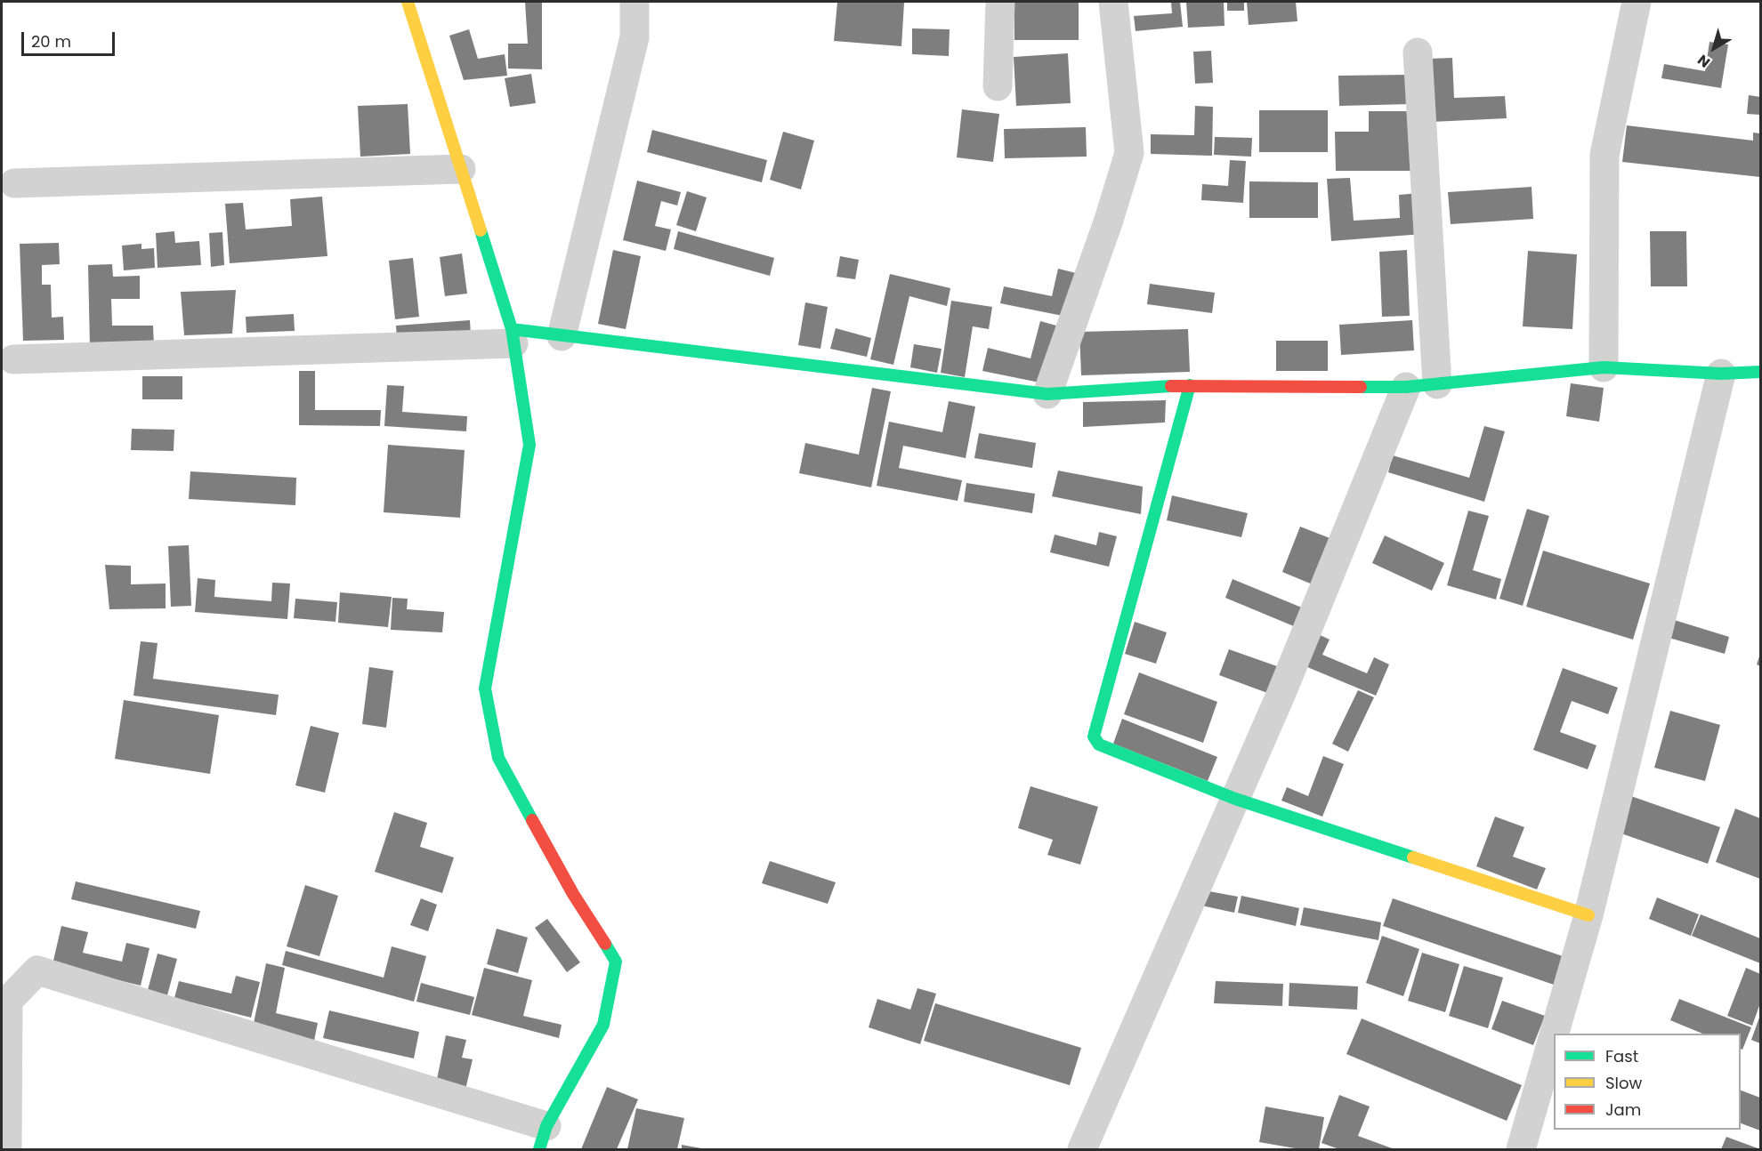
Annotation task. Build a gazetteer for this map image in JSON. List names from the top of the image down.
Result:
{
  "legend": ["Fast", "Slow", "Jam"],
  "scale_bar": "20 m",
  "north": "bottom left"
}
